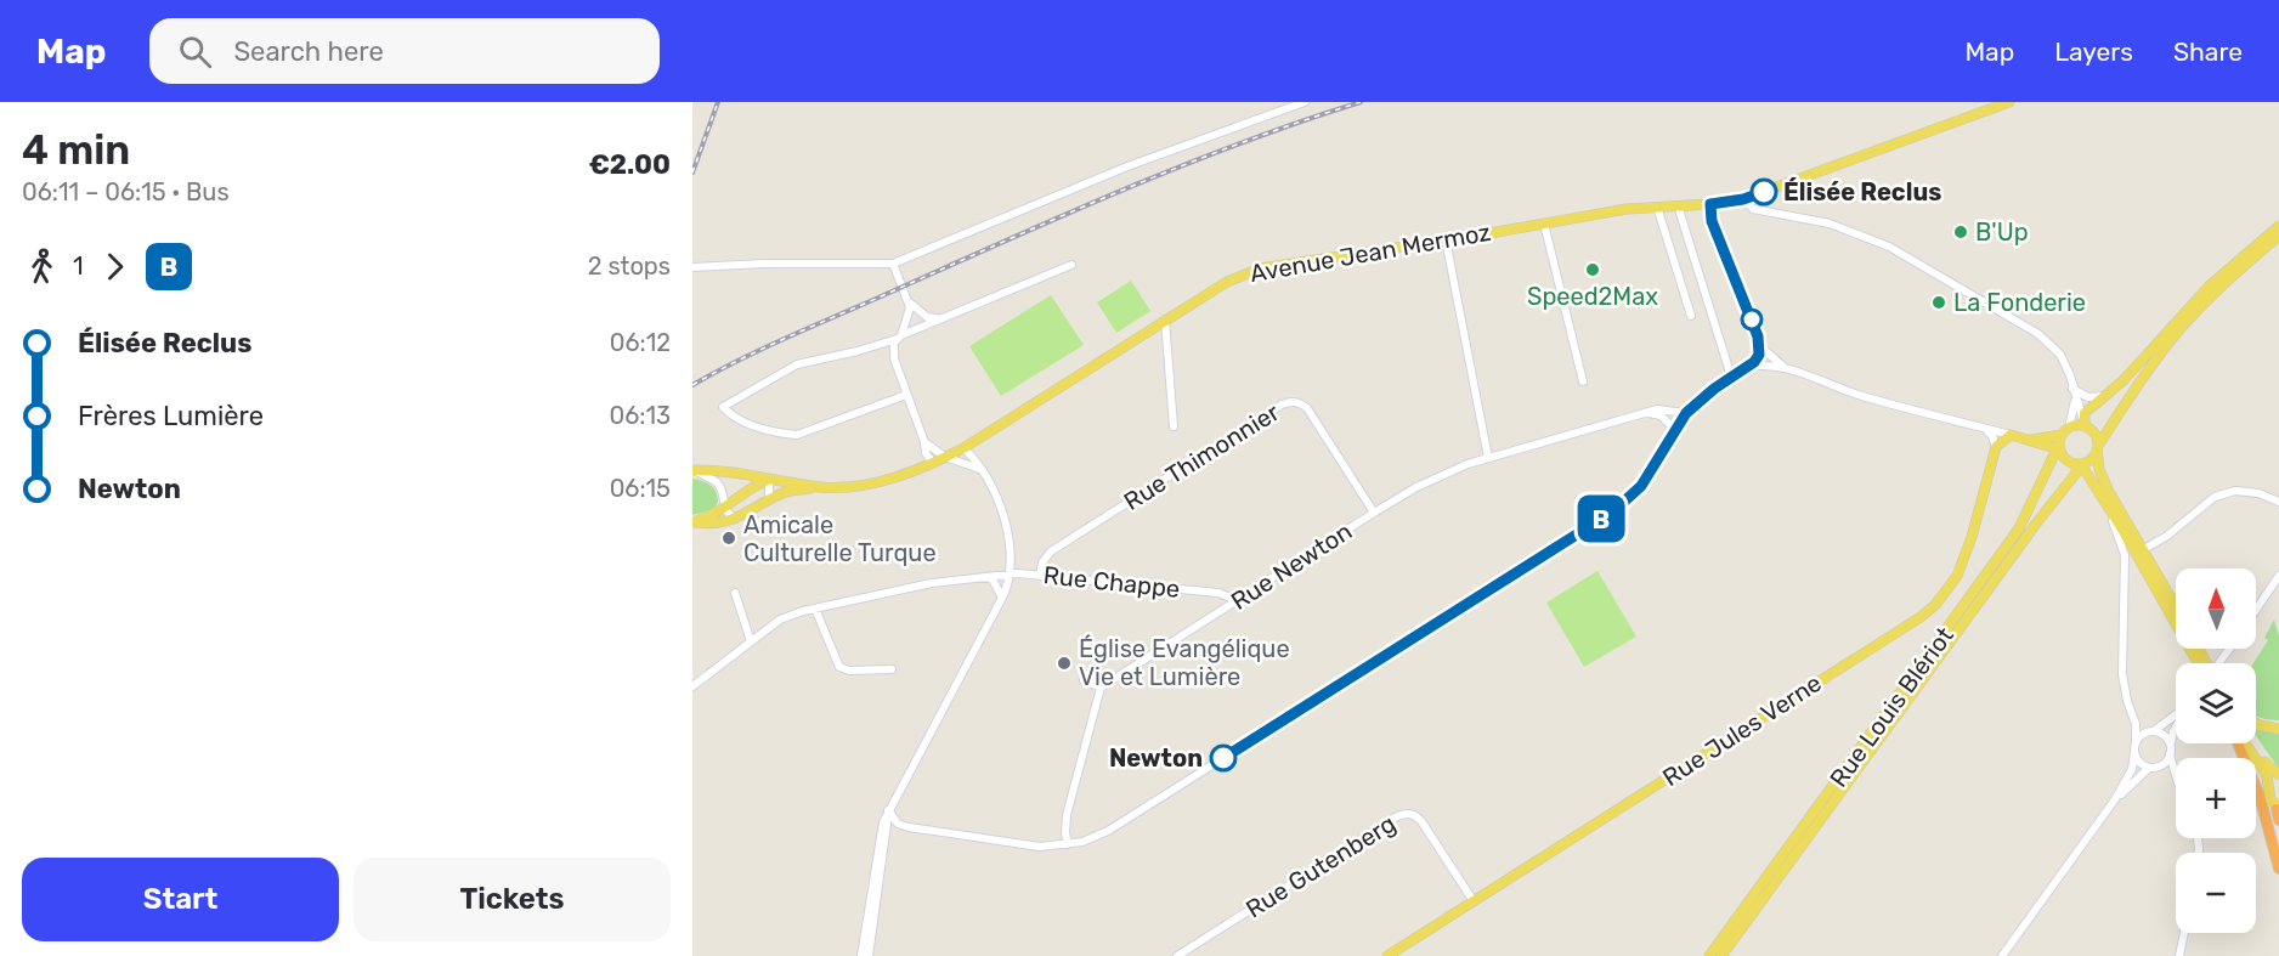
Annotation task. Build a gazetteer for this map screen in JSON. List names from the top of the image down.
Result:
{
  "streets": {
    "main road": ["Avenue Jean Mermoz", "Rue Louis Blériot", "Rue Jules Verne"],
    "street": [
      "Rue Thimonnier",
      "Rue Newton",
      "Rue Chappe",
      "Rue Gutenberg"
    ]
  },
  "crossings": [
    ["Rue Thimonnier", "Rue Newton"],
    ["Rue Thimonnier", "Rue Chappe"],
    ["Rue Newton", "Rue Chappe"],
    ["Rue Jules Verne", "Rue Gutenberg"]
  ],
  "places": [
    "Élisée Reclus",
    "B'Up",
    "Speed2Max",
    "La Fonderie",
    "Amicale Culturelle Turque",
    "Église Evangélique Vie et Lumière",
    "Newton"
  ],
  "lines": ["bus line B"],
  "north": "top",
  "page": {
    "header": "Map",
    "search": "Search here",
    "nav": ["Map", "Layers", "Share"],
    "heading": ["4 min", "06:11 – 06:15 · Bus", "€2.00"],
    "on_map": "B",
    "legs": ["1", "B", "2 stops"],
    "list": [
      {
        "name": "Élisée Reclus",
        "value": "06:12"
      },
      {
        "name": "Frères Lumière",
        "value": "06:13"
      },
      {
        "name": "Newton",
        "value": "06:15"
      }
    ],
    "map_buttons": ["+", "−"],
    "buttons": ["Start", "Tickets"]
  }
}
